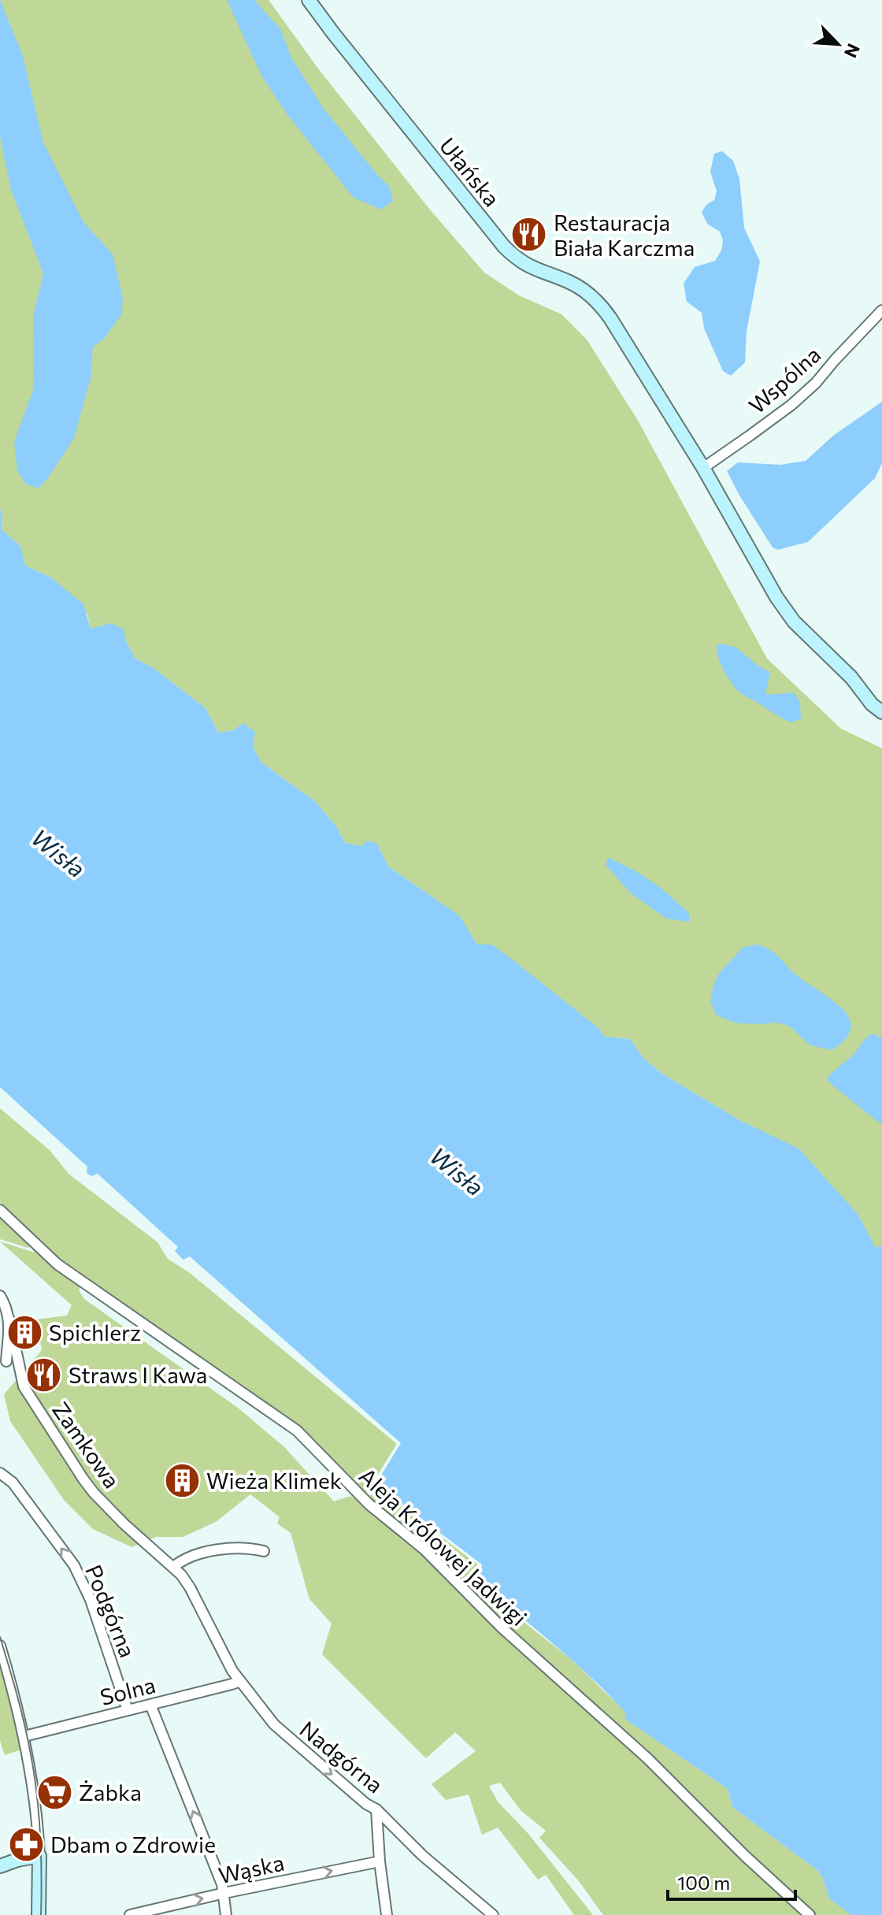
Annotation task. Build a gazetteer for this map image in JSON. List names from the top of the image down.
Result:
{
  "streets": {
    "main road": ["Ułańska"],
    "street": [
      "Wspólna",
      "Zamkowa",
      "Aleja Królowej Jadwigi",
      "Podgórna",
      "Solna",
      "Nadgórna",
      "Wąska"
    ]
  },
  "crossings": [
    ["Ułańska", "Wspólna"],
    ["Zamkowa", "Solna"],
    ["Zamkowa", "Nadgórna"],
    ["Podgórna", "Solna"],
    ["Solna", "Nadgórna"],
    ["Nadgórna", "Wąska"]
  ],
  "one_way": ["Podgórna", "Nadgórna", "Wąska"],
  "water": ["Wisła"],
  "places": {
    "restaurant": ["Restauracja Biała Karczma", "Straws I Kawa"],
    "building": ["Spichlerz", "Wieża Klimek"],
    "supermarket": ["Żabka"],
    "pharmacy": ["Dbam o Zdrowie"]
  },
  "scale_bar": "100 m",
  "north": "bottom right"
}
